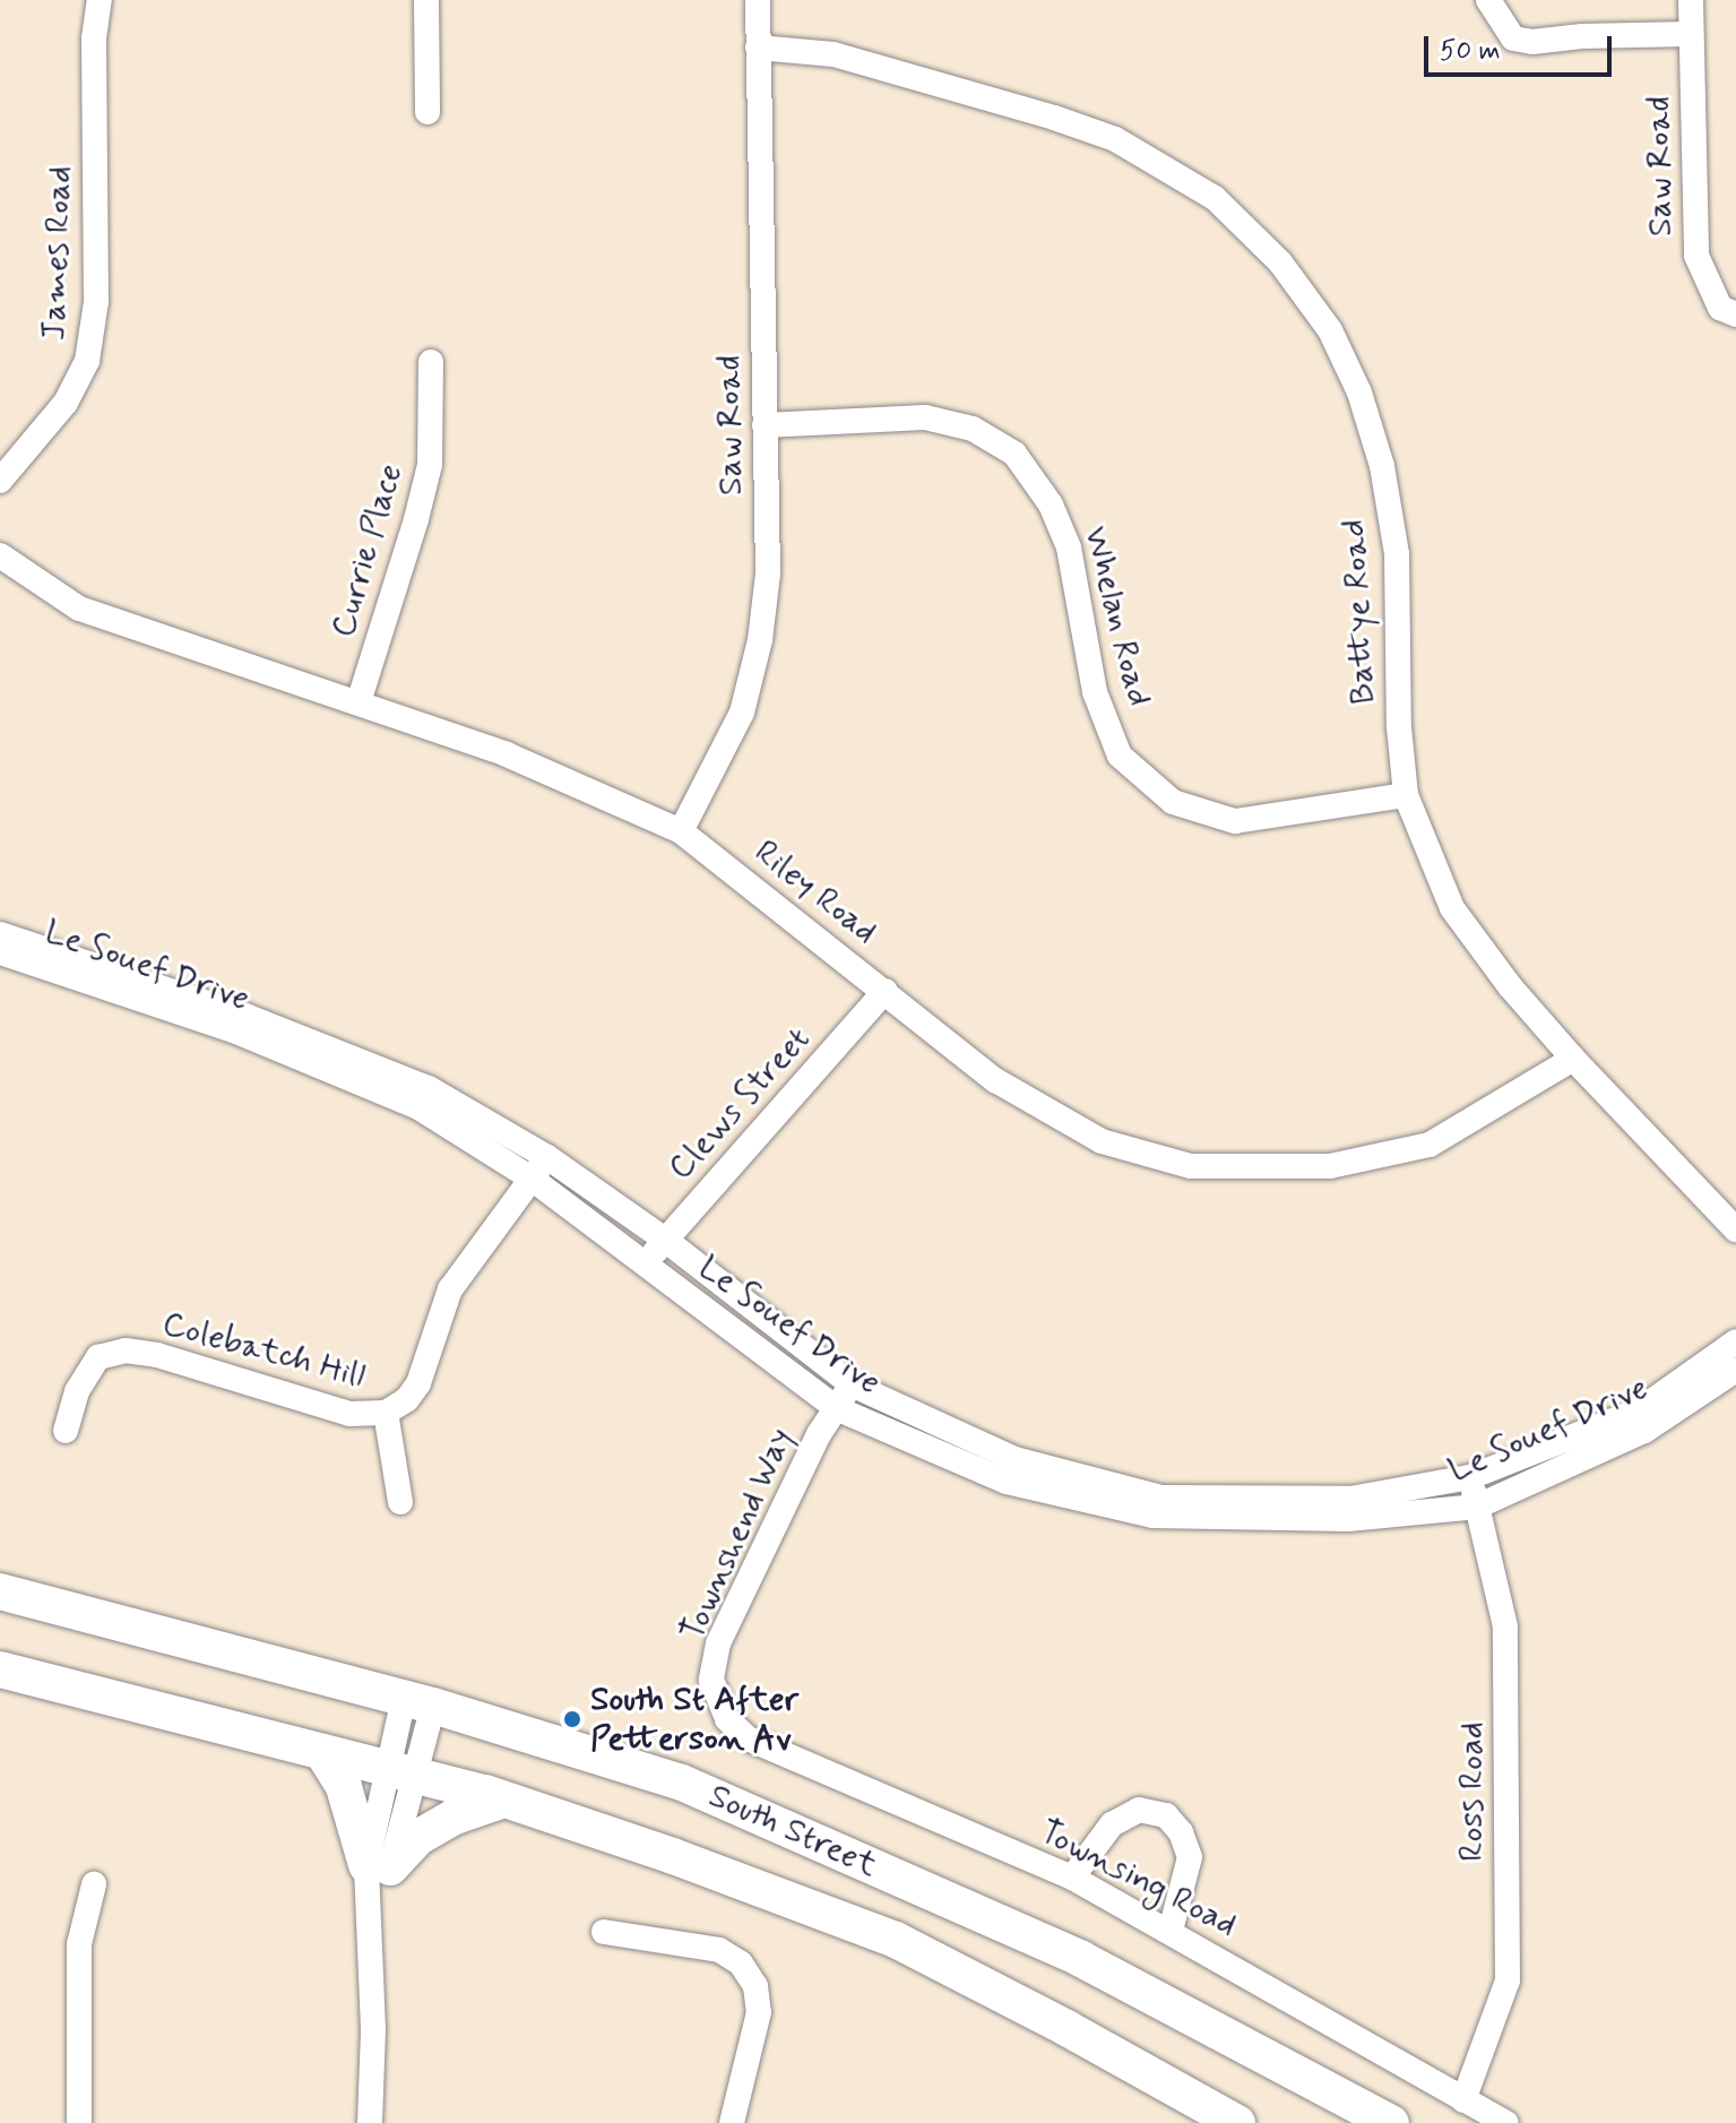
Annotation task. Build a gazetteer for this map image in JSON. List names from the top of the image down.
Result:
{
  "streets": {
    "highway": ["South Street"],
    "street": [
      "Saw Road",
      "James Road",
      "Currie Place",
      "Battye Road",
      "Whelan Road",
      "Riley Road",
      "Le Souef Drive",
      "Clews Street",
      "Colebatch Hill",
      "Townshend Way",
      "Ross Road",
      "Townsing Road"
    ]
  },
  "crossings": [
    ["Saw Road", "Battye Road"],
    ["Saw Road", "Whelan Road"],
    ["Saw Road", "Riley Road"],
    ["Currie Place", "Riley Road"],
    ["Battye Road", "Whelan Road"],
    ["Battye Road", "Riley Road"],
    ["Riley Road", "Clews Street"],
    ["Le Souef Drive", "Clews Street"],
    ["Le Souef Drive", "Townshend Way"],
    ["Le Souef Drive", "Ross Road"],
    ["Townshend Way", "Townsing Road"],
    ["Ross Road", "Townsing Road"]
  ],
  "places": ["South St After Petterson Av"],
  "scale_bar": "50 m"
}
